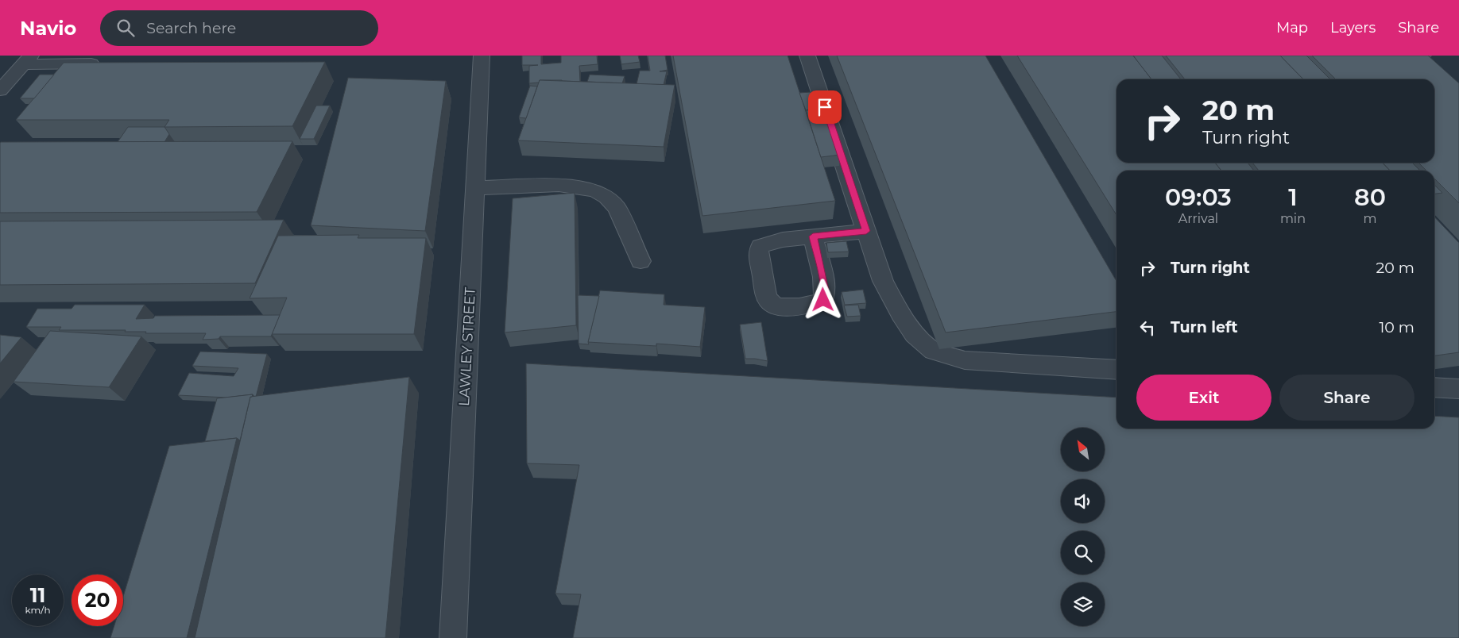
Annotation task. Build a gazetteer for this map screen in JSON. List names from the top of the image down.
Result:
{
  "streets": {
    "street": ["LAWLEY STREET"]
  },
  "north": "top left",
  "page": {
    "header": "Navio",
    "search": "Search here",
    "nav": ["Map", "Layers", "Share"],
    "turn": ["20 m", "Turn right"],
    "eta": [
      "09:03",
      "Arrival",
      "1",
      "min",
      "80",
      "m"
    ],
    "list": [
      {
        "name": "Turn right",
        "value": "20 m"
      },
      {
        "name": "Turn left",
        "value": "10 m"
      }
    ],
    "buttons": ["Exit", "Share"],
    "speed": "11 km/h",
    "limit": "20"
  }
}
